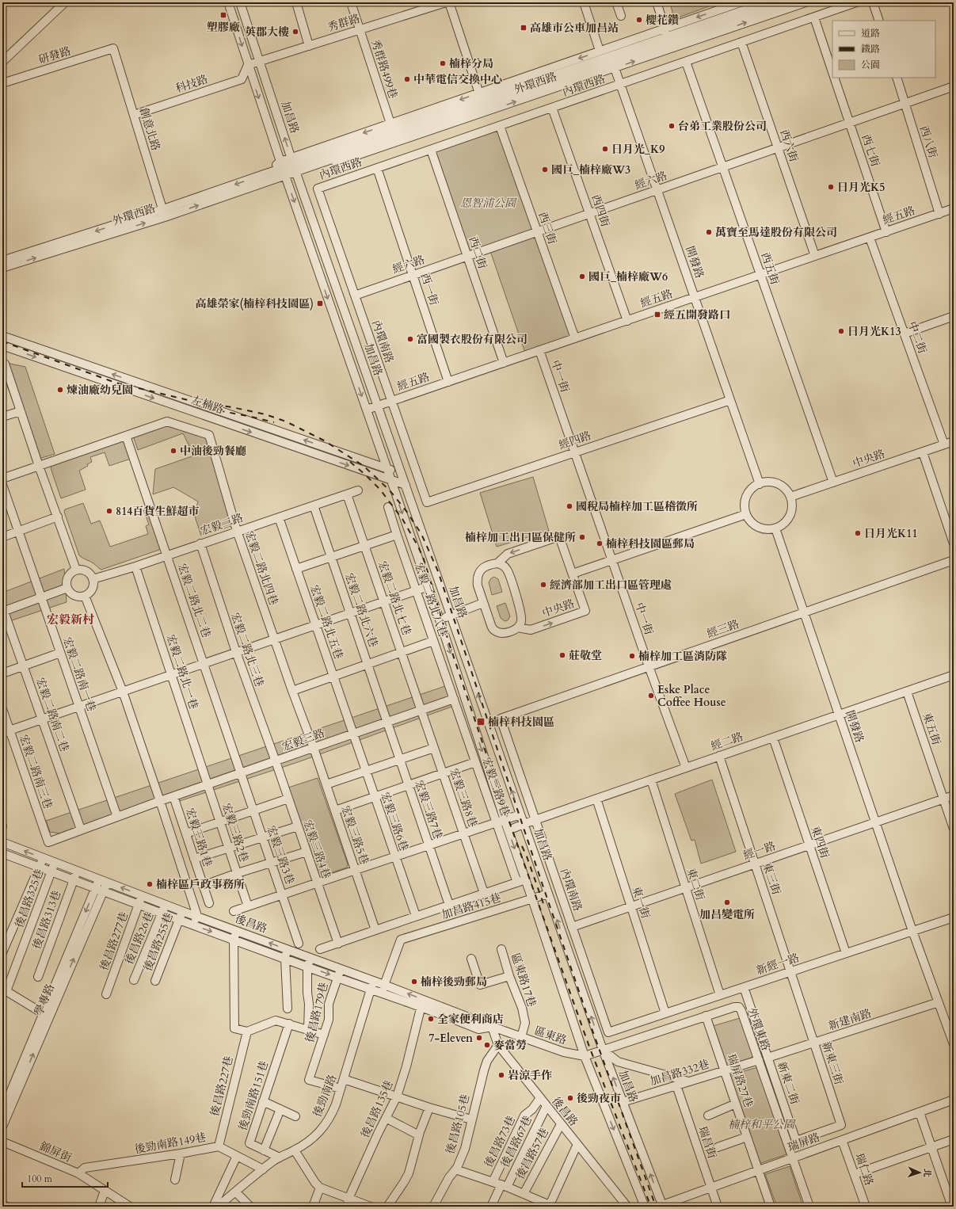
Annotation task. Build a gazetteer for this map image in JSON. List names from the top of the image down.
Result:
{
  "streets": {
    "street": [
      "秀群路",
      "研發路",
      "秀群路499巷",
      "外環西路",
      "科技路",
      "內環西路",
      "加昌路",
      "創意北路",
      "西八街",
      "西六街",
      "西七街",
      "經六路",
      "西四街",
      "經五路",
      "西三街",
      "西二街",
      "開發路",
      "西五街",
      "西一街",
      "中二街",
      "內環南路",
      "中一街",
      "左楠路",
      "經四路",
      "中央路",
      "宏毅二路",
      "宏毅二路北四巷",
      "宏毅二路北七巷",
      "宏毅二路北八巷",
      "宏毅二路北二巷",
      "宏毅二路北六巷",
      "宏毅二路北五巷",
      "經三路",
      "宏毅二路北三巷",
      "宏毅二路北一巷",
      "宏毅二路南一巷",
      "宏毅二路南二巷",
      "東五街",
      "宏毅三路",
      "經二路",
      "宏毅二路南三巷",
      "宏毅三路9巷",
      "宏毅三路8巷",
      "宏毅三路7巷",
      "宏毅三路6巷",
      "宏毅三路2巷",
      "宏毅三路5巷",
      "宏毅三路1巷",
      "東四街",
      "宏毅三路4巷",
      "經一路",
      "宏毅三路3巷",
      "東三街",
      "東二街",
      "後昌路325巷",
      "東一街",
      "加昌路415巷",
      "後昌路313巷",
      "後昌路",
      "後昌路26巷",
      "後昌路277巷",
      "後昌路255巷",
      "新經一路",
      "區東路17巷",
      "學專路",
      "後昌路179巷",
      "新建南路",
      "外環東路",
      "區東路",
      "新東三街",
      "加昌路332巷",
      "瑞屏路27巷",
      "新東二街",
      "後昌路227巷",
      "後勁南路151巷",
      "後勁南路",
      "後昌路135巷",
      "後昌路105巷",
      "後昌路73巷",
      "後昌路67巷",
      "瑞昌街",
      "瑞屏路",
      "後勁南路149巷",
      "錦屏街",
      "後昌路57巷",
      "瑞仁路"
    ]
  },
  "crossings": [
    ["秀群路", "秀群路499巷"],
    ["秀群路", "科技路"],
    ["秀群路", "加昌路"],
    ["研發路", "創意北路"],
    ["秀群路499巷", "外環西路"],
    ["外環西路", "加昌路"],
    ["外環西路", "創意北路"],
    ["外環西路", "開發路"],
    ["科技路", "加昌路"],
    ["科技路", "創意北路"],
    ["內環西路", "西六街"],
    ["內環西路", "西四街"],
    ["內環西路", "西三街"],
    ["內環西路", "西二街"],
    ["內環西路", "開發路"],
    ["內環西路", "西五街"],
    ["內環西路", "西一街"],
    ["內環西路", "內環南路"],
    ["加昌路", "經五路"],
    ["加昌路", "左楠路"],
    ["加昌路", "經二路"],
    ["加昌路", "宏毅三路9巷"],
    ["加昌路", "加昌路415巷"],
    ["加昌路", "外環東路"],
    ["加昌路", "區東路"],
    ["加昌路", "加昌路332巷"],
    ["加昌路", "瑞屏路"],
    ["西八街", "經六路"],
    ["西八街", "經五路"],
    ["西六街", "經六路"],
    ["西六街", "經五路"],
    ["西七街", "經六路"],
    ["西七街", "經五路"],
    ["經六路", "西四街"],
    ["經六路", "西三街"],
    ["經六路", "西二街"],
    ["經六路", "開發路"],
    ["經六路", "西五街"],
    ["經六路", "西一街"],
    ["經六路", "內環南路"],
    ["西四街", "經五路"],
    ["經五路", "西三街"],
    ["經五路", "西二街"],
    ["經五路", "開發路"],
    ["經五路", "西五街"],
    ["經五路", "西一街"],
    ["經五路", "中二街"],
    ["經五路", "內環南路"],
    ["經五路", "中一街"],
    ["開發路", "經四路"],
    ["開發路", "中央路"],
    ["開發路", "經三路"],
    ["開發路", "經二路"],
    ["開發路", "經一路"],
    ["開發路", "新經一路"],
    ["開發路", "新建南路"],
    ["西五街", "中央路"],
    ["中二街", "中央路"],
    ["內環南路", "經四路"],
    ["內環南路", "經三路"],
    ["內環南路", "經二路"],
    ["內環南路", "經一路"],
    ["內環南路", "新經一路"],
    ["中一街", "經四路"],
    ["中一街", "經三路"],
    ["中一街", "經二路"],
    ["宏毅二路", "宏毅二路北四巷"],
    ["宏毅二路", "宏毅二路北七巷"],
    ["宏毅二路", "宏毅二路北二巷"],
    ["宏毅二路", "宏毅二路北六巷"],
    ["宏毅二路", "宏毅二路北五巷"],
    ["宏毅二路", "宏毅二路北三巷"],
    ["宏毅二路", "宏毅二路北一巷"],
    ["宏毅二路北四巷", "宏毅二路北二巷"],
    ["宏毅二路北四巷", "宏毅三路"],
    ["宏毅二路北四巷", "宏毅三路5巷"],
    ["宏毅二路北七巷", "宏毅三路"],
    ["宏毅二路北七巷", "宏毅三路8巷"],
    ["宏毅二路北八巷", "宏毅三路"],
    ["宏毅二路北八巷", "宏毅三路9巷"],
    ["宏毅二路北二巷", "宏毅三路"],
    ["宏毅二路北二巷", "宏毅三路3巷"],
    ["宏毅二路北六巷", "宏毅三路"],
    ["宏毅二路北六巷", "宏毅三路7巷"],
    ["宏毅二路北五巷", "宏毅三路"],
    ["宏毅二路北五巷", "宏毅三路6巷"],
    ["宏毅二路北三巷", "宏毅三路"],
    ["宏毅二路北三巷", "宏毅三路4巷"],
    ["宏毅二路北一巷", "宏毅三路"],
    ["宏毅二路北一巷", "宏毅三路2巷"],
    ["宏毅二路南一巷", "宏毅三路"],
    ["宏毅二路南二巷", "宏毅三路"],
    ["東五街", "經二路"],
    ["東五街", "經一路"],
    ["宏毅三路", "宏毅二路南三巷"],
    ["宏毅三路", "宏毅三路9巷"],
    ["宏毅三路", "宏毅三路8巷"],
    ["宏毅三路", "宏毅三路7巷"],
    ["宏毅三路", "宏毅三路6巷"],
    ["宏毅三路", "宏毅三路2巷"],
    ["宏毅三路", "宏毅三路5巷"],
    ["宏毅三路", "宏毅三路1巷"],
    ["宏毅三路", "宏毅三路4巷"],
    ["宏毅三路", "宏毅三路3巷"],
    ["經二路", "東四街"],
    ["經二路", "東三街"],
    ["經二路", "東二街"],
    ["經二路", "東一街"],
    ["東四街", "經一路"],
    ["東四街", "新經一路"],
    ["經一路", "東三街"],
    ["經一路", "東二街"],
    ["經一路", "東一街"],
    ["東三街", "新經一路"],
    ["東三街", "新東三街"],
    ["東二街", "新經一路"],
    ["後昌路325巷", "後昌路"],
    ["後昌路325巷", "學專路"],
    ["東一街", "新經一路"],
    ["加昌路415巷", "後昌路"],
    ["後昌路313巷", "後昌路"],
    ["後昌路", "後昌路26巷"],
    ["後昌路", "後昌路277巷"],
    ["後昌路", "後昌路255巷"],
    ["後昌路", "學專路"],
    ["後昌路", "後昌路179巷"],
    ["後昌路", "區東路"],
    ["後昌路", "後勁南路"],
    ["後昌路", "後昌路135巷"],
    ["後昌路", "後昌路105巷"],
    ["後昌路", "後昌路73巷"],
    ["後昌路", "後昌路67巷"],
    ["後昌路", "後昌路57巷"],
    ["新經一路", "新東三街"],
    ["新經一路", "新東二街"],
    ["區東路17巷", "區東路"],
    ["後昌路179巷", "後勁南路"],
    ["新建南路", "新東三街"],
    ["新建南路", "新東二街"],
    ["外環東路", "區東路"],
    ["外環東路", "加昌路332巷"],
    ["外環東路", "瑞屏路27巷"],
    ["外環東路", "瑞屏路"],
    ["新東三街", "新東二街"],
    ["加昌路332巷", "瑞屏路27巷"],
    ["加昌路332巷", "瑞昌街"],
    ["瑞屏路27巷", "瑞屏路"],
    ["後昌路227巷", "後勁南路149巷"],
    ["後勁南路151巷", "後勁南路"],
    ["後勁南路", "後勁南路149巷"],
    ["後昌路105巷", "後昌路57巷"],
    ["後昌路73巷", "後昌路57巷"],
    ["後昌路67巷", "後昌路57巷"],
    ["瑞昌街", "瑞屏路"],
    ["瑞屏路", "瑞仁路"],
    ["後勁南路149巷", "錦屏街"]
  ],
  "districts": ["宏毅新村"],
  "parks": ["恩智浦公園", "楠梓和平公園"],
  "places": {
    "transit": [
      "塑膠廠",
      "高雄市公車加昌站",
      "高雄榮家(楠梓科技園區)",
      "經五開發路口",
      "楠梓科技園區"
    ],
    "other": [
      "櫻花鑽",
      "英郡大樓",
      "楠梓分局",
      "中華電信交換中心",
      "台弟工業股份公司",
      "日月光_K9",
      "國巨_楠梓廠W3",
      "日月光K5",
      "萬寶至馬達股份有限公司",
      "國巨_楠梓廠W6",
      "日月光K13",
      "富國製衣股份有限公司",
      "煉油廠幼兒園",
      "中油後勁餐廳",
      "國稅局楠梓加工區稽徵所",
      "814百貨生鮮超市",
      "日月光K11",
      "楠梓加工出口區保健所",
      "楠梓科技園區郵局",
      "經濟部加工出口區管理處",
      "莊敬堂",
      "楠梓加工區消防隊",
      "Eske Place Coffee House",
      "楠梓區戶政事務所",
      "加昌變電所",
      "楠梓後勁郵局",
      "全家便利商店",
      "7-Eleven",
      "麥當勞",
      "岩涼手作",
      "後勁夜市"
    ]
  },
  "legend": ["道路", "鐵路", "公園"],
  "scale_bar": "100 m",
  "north": "right"
}
